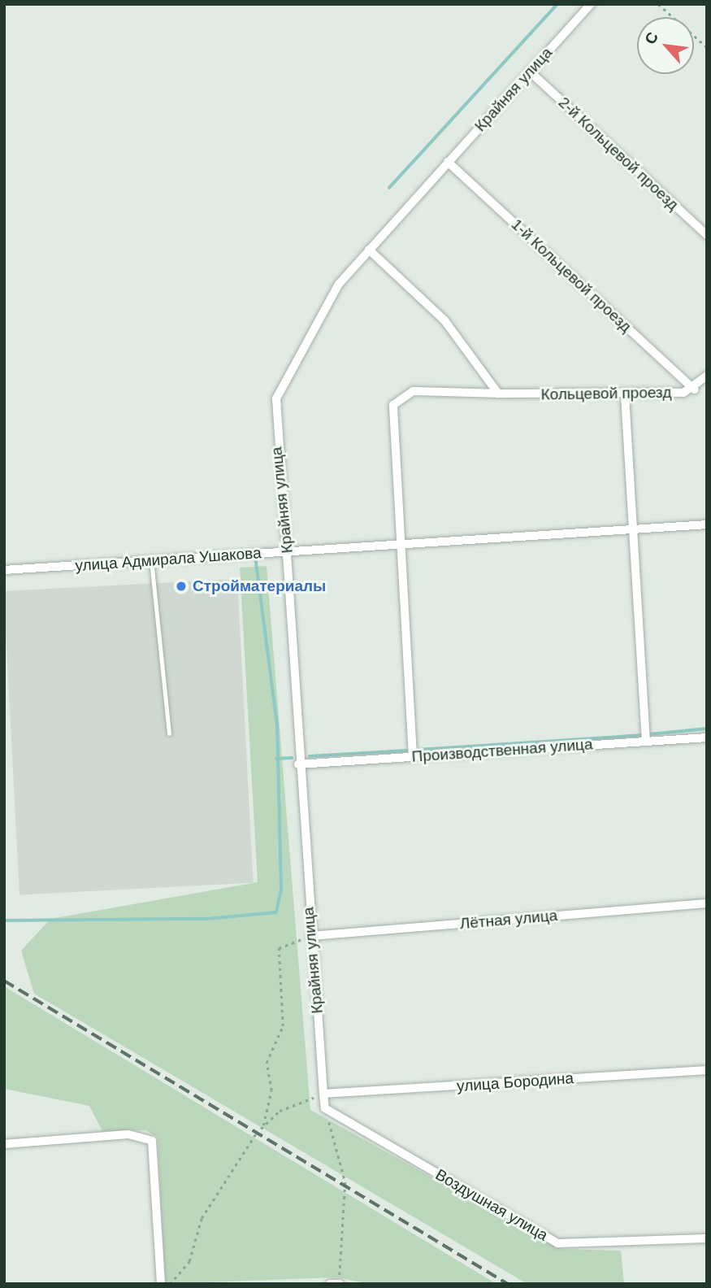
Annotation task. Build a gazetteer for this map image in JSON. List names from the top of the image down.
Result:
{
  "streets": {
    "street": [
      "Крайняя улица",
      "2-й Кольцевой проезд",
      "1-й Кольцевой проезд",
      "Кольцевой проезд",
      "улица Адмирала Ушакова",
      "Производственная улица",
      "Лётная улица",
      "улица Бородина",
      "Воздушная улица"
    ]
  },
  "crossings": [
    ["Крайняя улица", "2-й Кольцевой проезд"],
    ["Крайняя улица", "1-й Кольцевой проезд"],
    ["Крайняя улица", "улица Адмирала Ушакова"],
    ["Крайняя улица", "Производственная улица"],
    ["Крайняя улица", "Лётная улица"],
    ["Крайняя улица", "улица Бородина"],
    ["Крайняя улица", "Воздушная улица"],
    ["1-й Кольцевой проезд", "Кольцевой проезд"],
    ["Кольцевой проезд", "улица Адмирала Ушакова"]
  ],
  "places": ["Стройматериалы"],
  "north": "top left"
}
